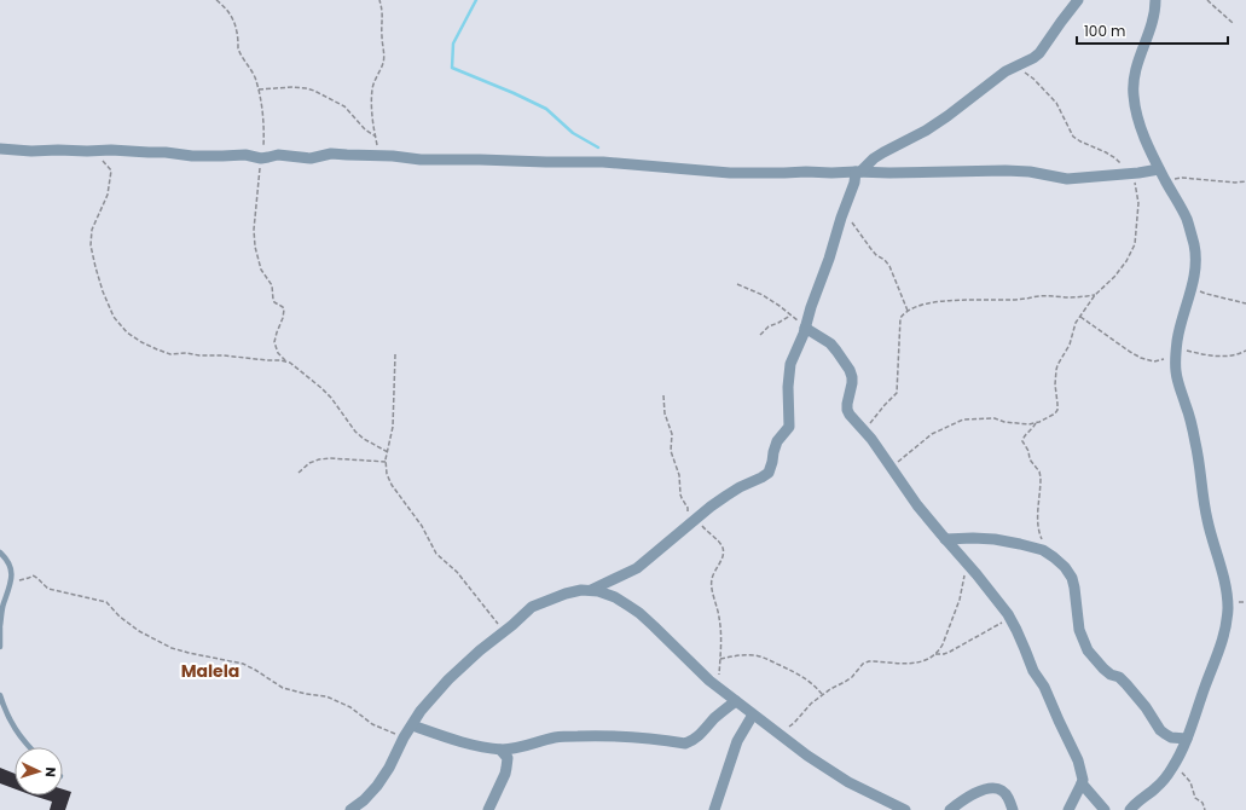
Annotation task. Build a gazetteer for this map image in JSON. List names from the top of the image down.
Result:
{
  "districts": ["Malela"],
  "scale_bar": "100 m",
  "north": "right"
}
